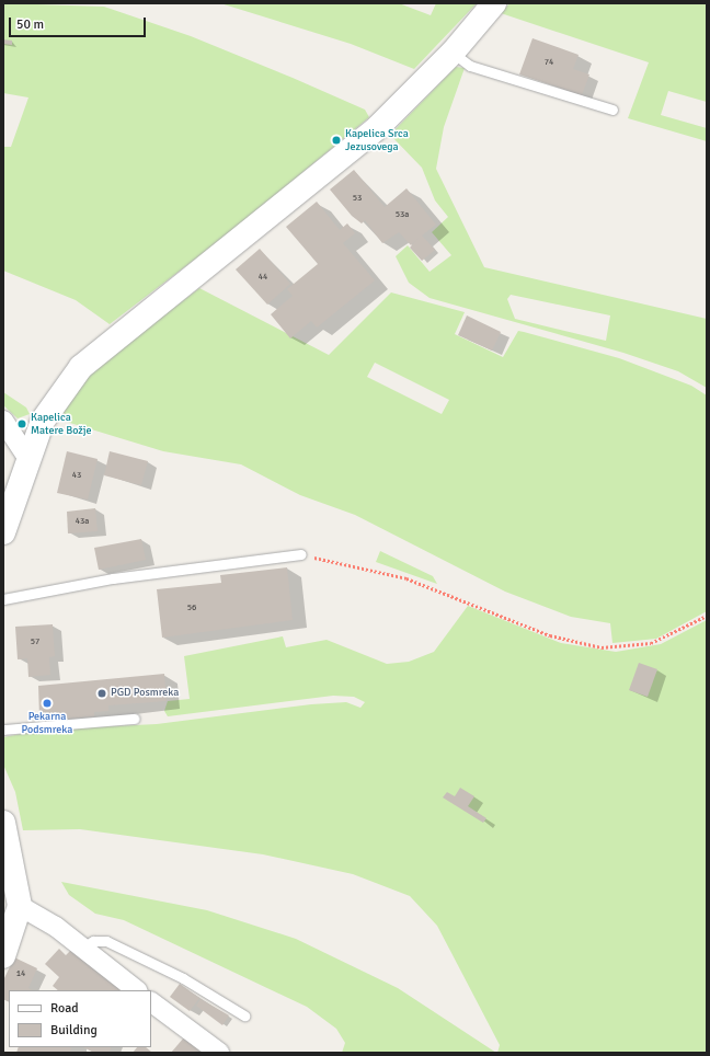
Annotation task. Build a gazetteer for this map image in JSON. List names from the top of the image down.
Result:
{
  "places": [
    "Kapelica Srca Jezusovega",
    "Kapelica Matere Božje",
    "PGD Posmreka",
    "Pekarna Podsmreka"
  ],
  "house_numbers": [
    "74",
    "53",
    "53a",
    "44",
    "43",
    "43a",
    "56",
    "57",
    "14"
  ],
  "legend": ["Road", "Building"],
  "scale_bar": "50 m"
}
